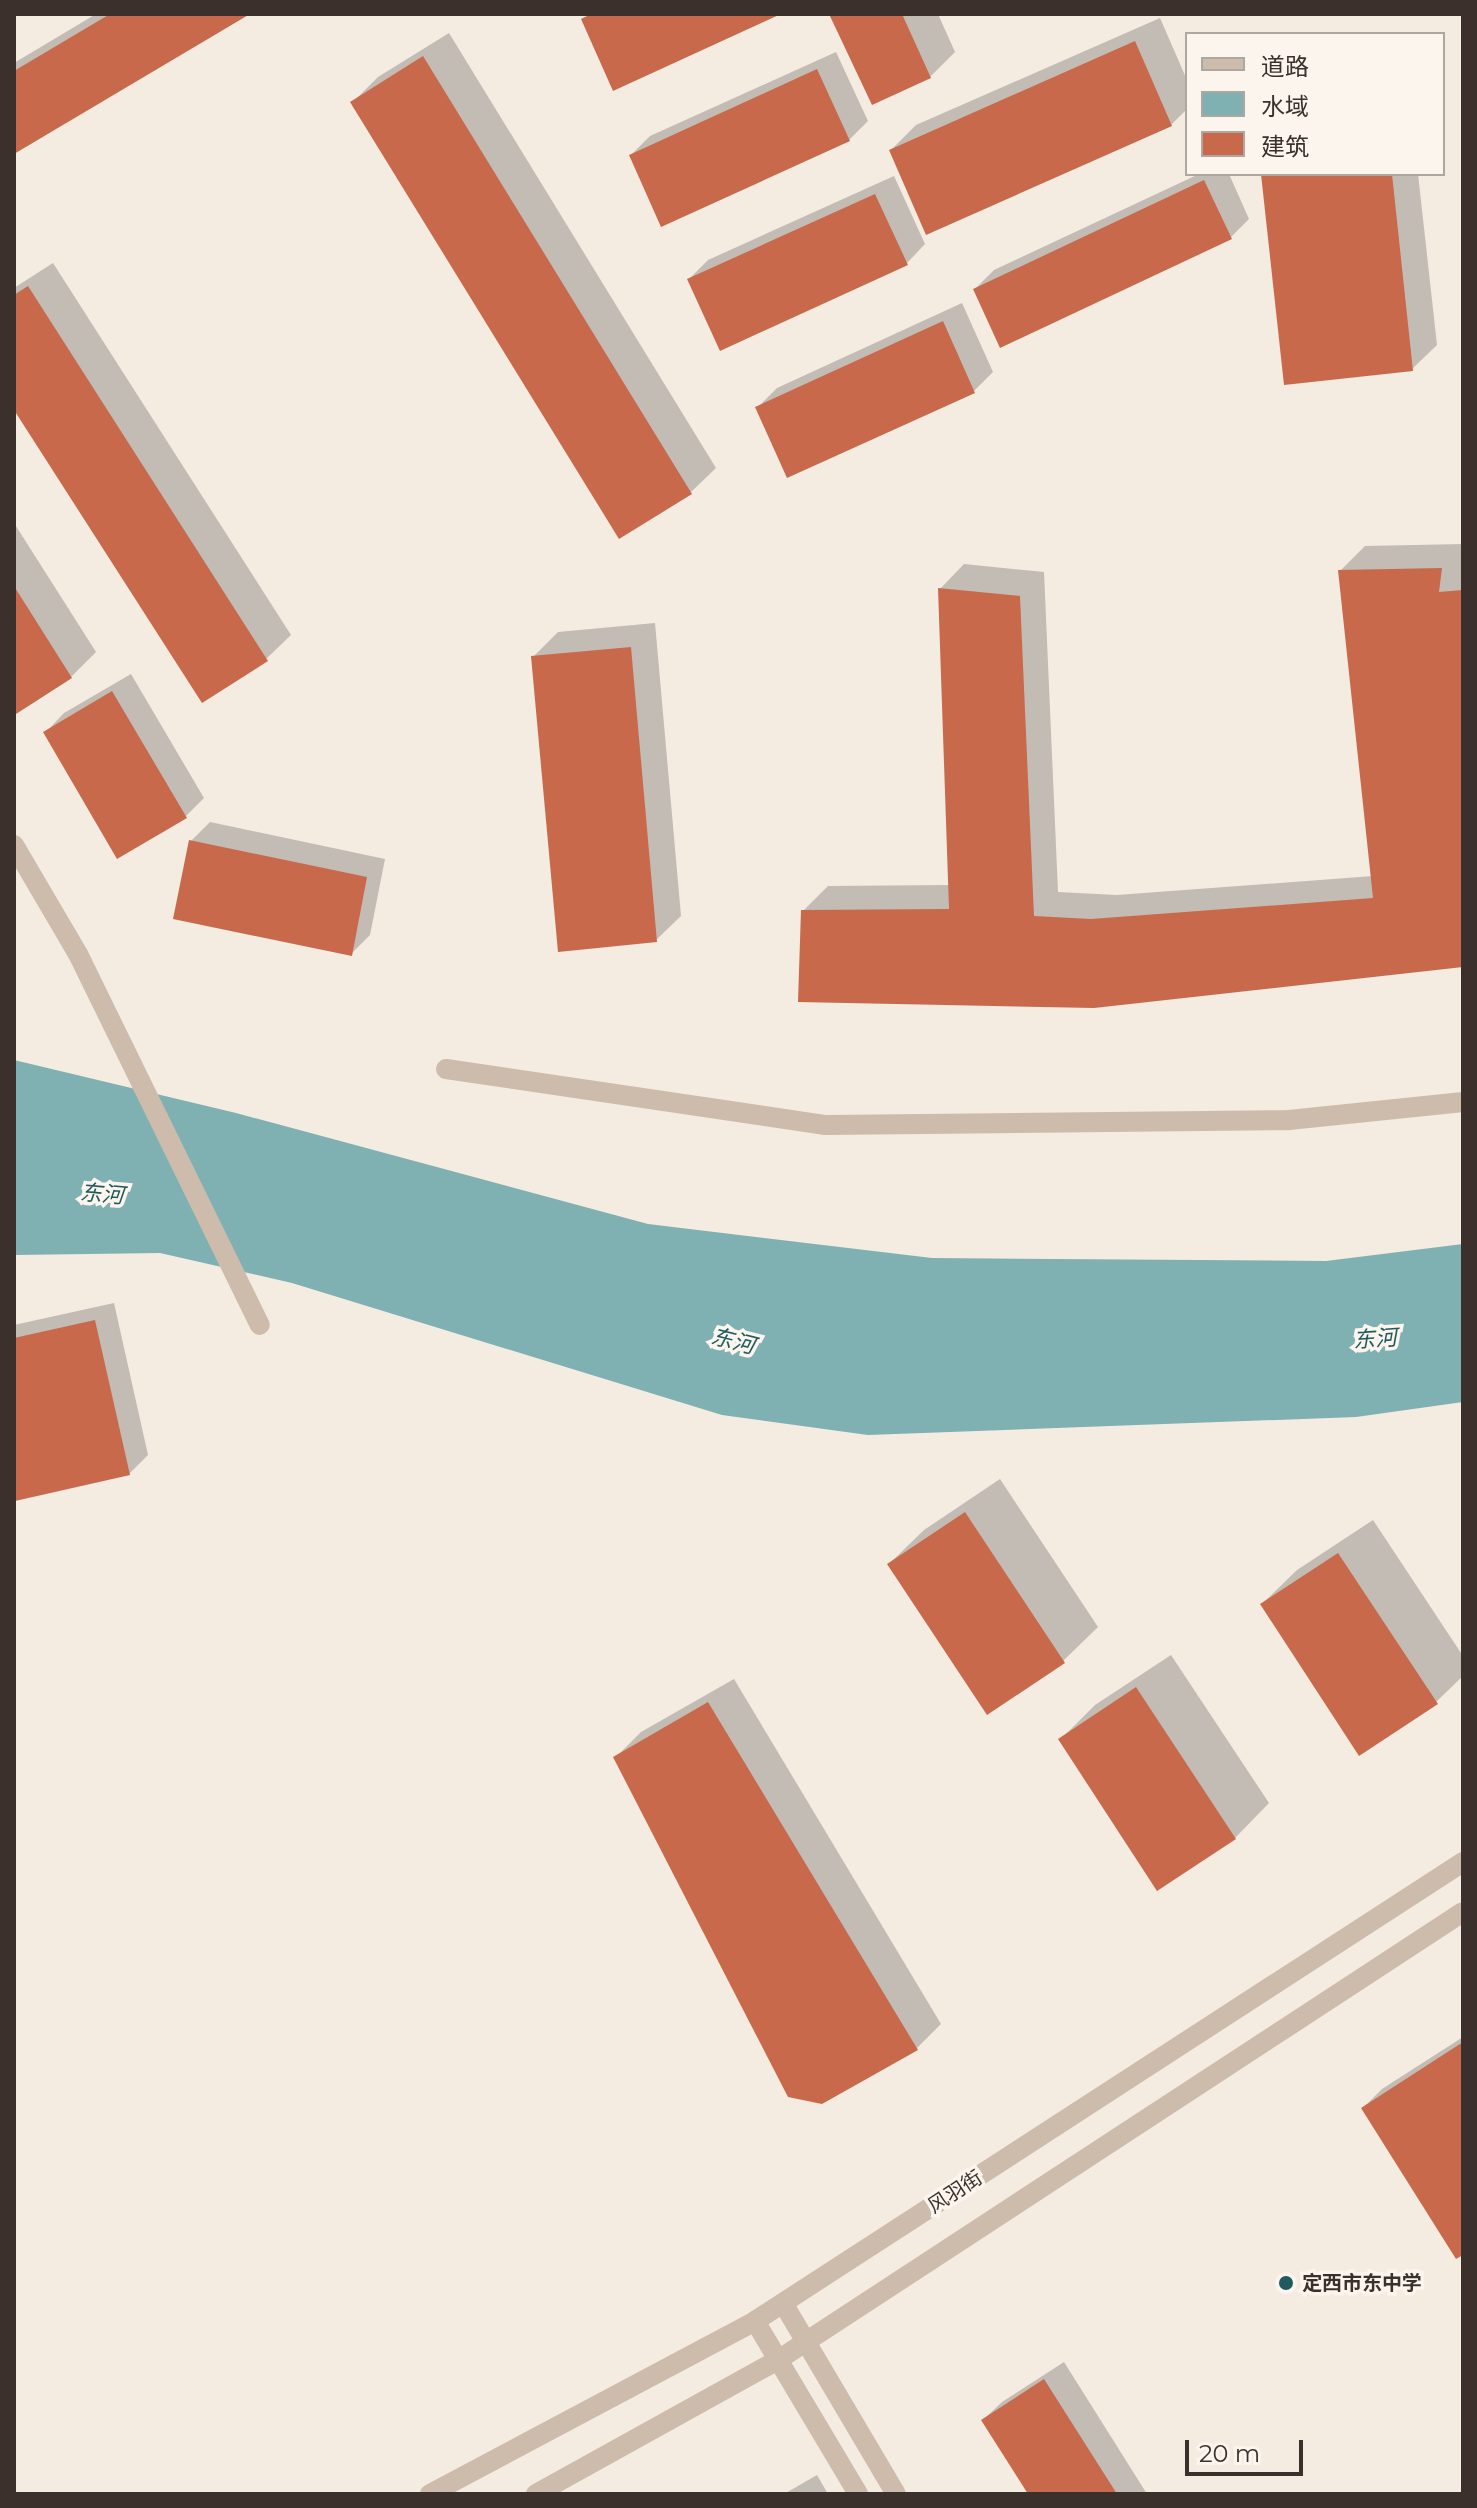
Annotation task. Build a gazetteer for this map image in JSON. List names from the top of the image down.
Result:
{
  "streets": {
    "street": ["风羽街"]
  },
  "water": ["东河"],
  "places": ["定西市东中学"],
  "legend": ["道路", "水域", "建筑"],
  "scale_bar": "20 m"
}
